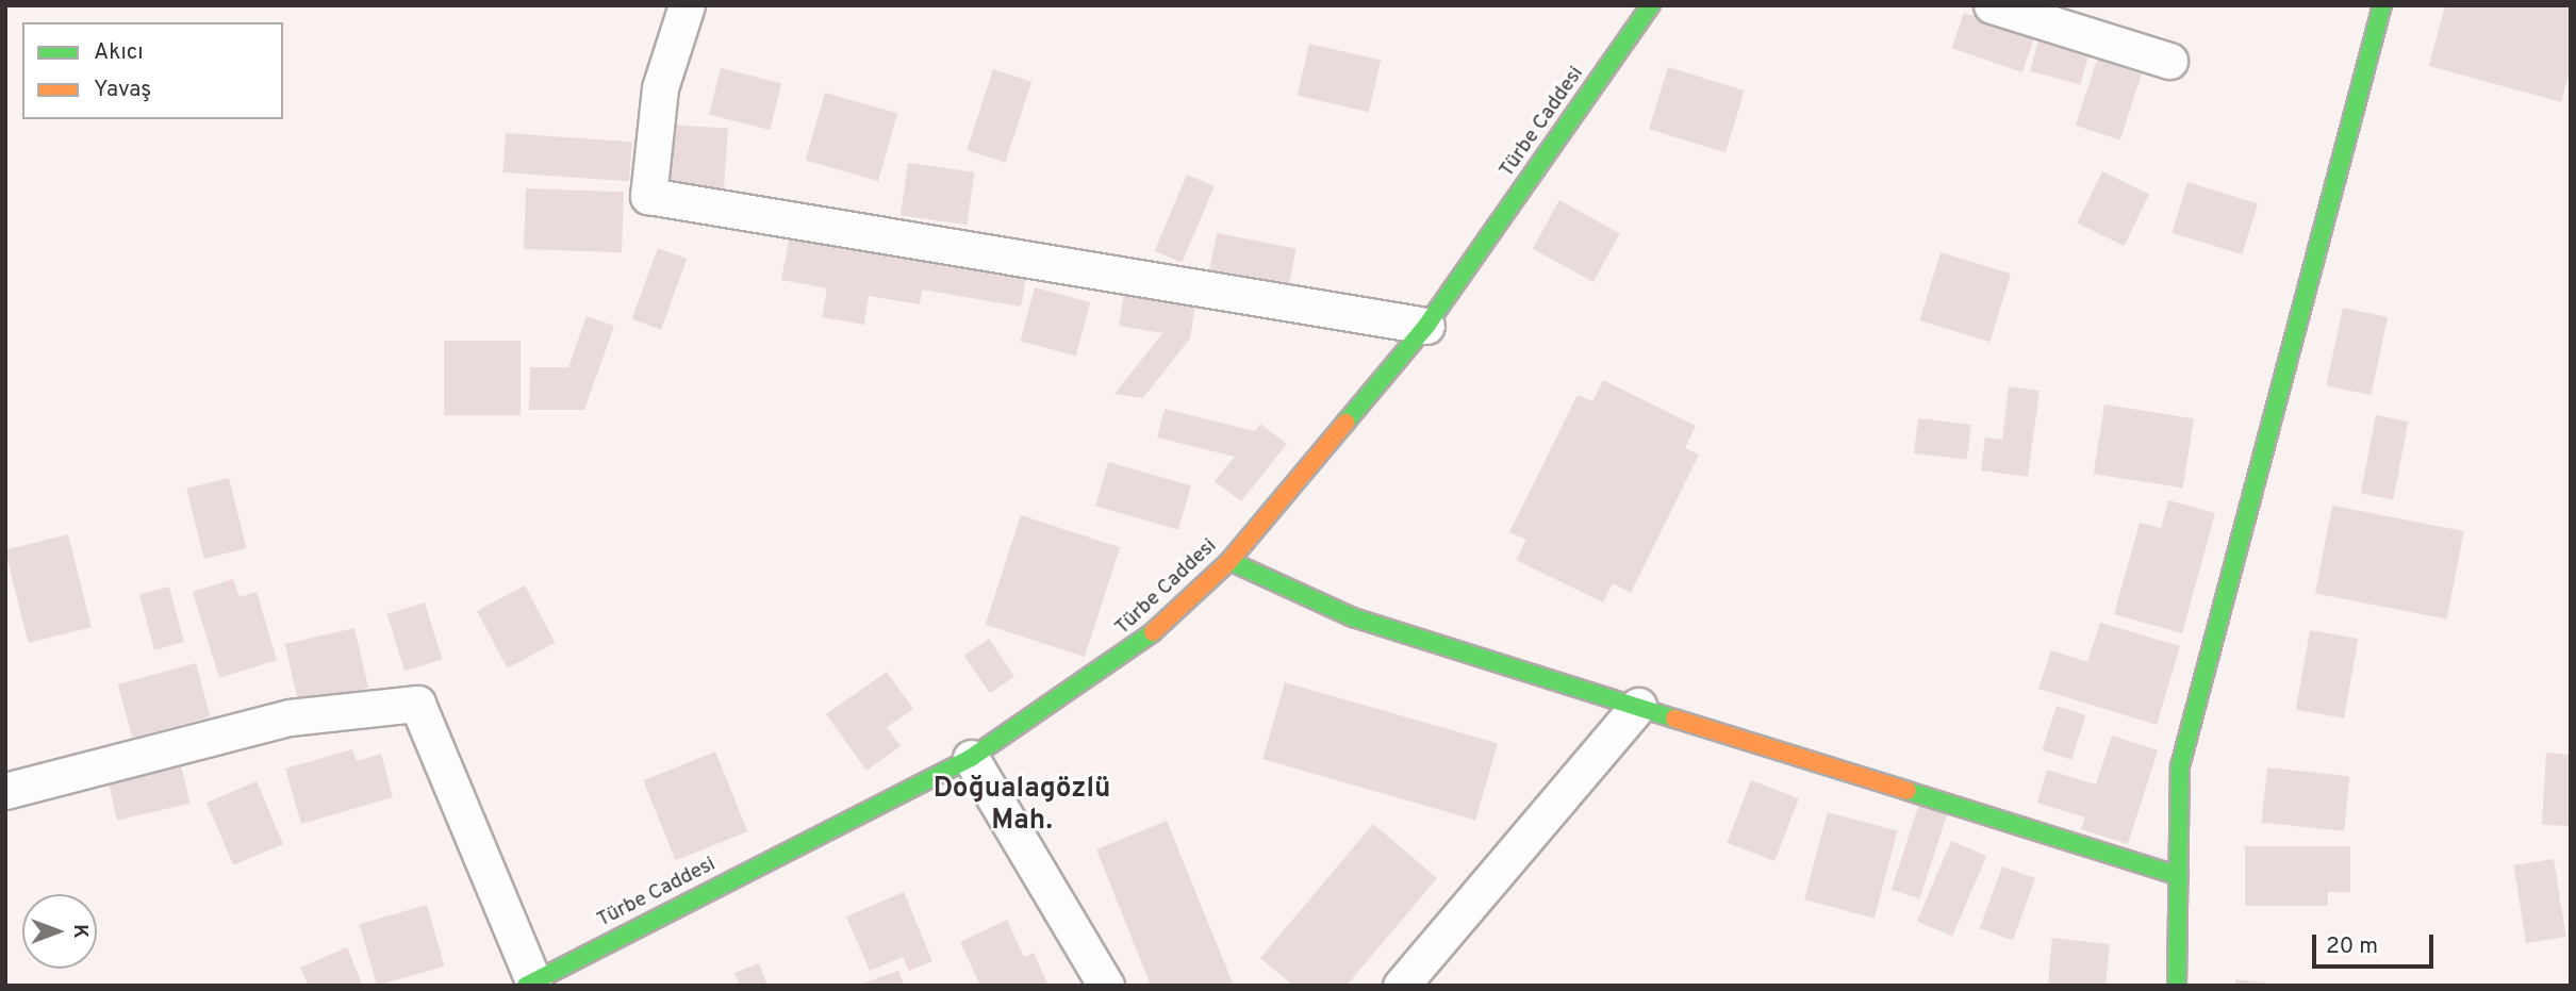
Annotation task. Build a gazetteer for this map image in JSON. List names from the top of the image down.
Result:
{
  "streets": {
    "street": ["Türbe Caddesi"]
  },
  "districts": ["Doğualagözlü Mah."],
  "legend": ["Akıcı", "Yavaş"],
  "scale_bar": "20 m",
  "north": "right"
}
